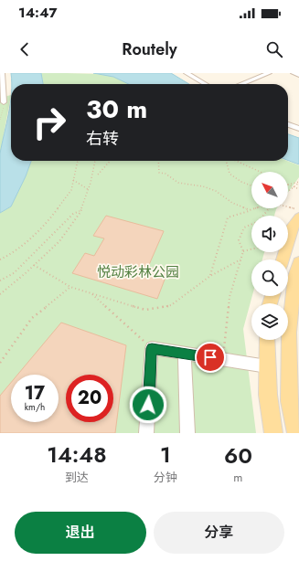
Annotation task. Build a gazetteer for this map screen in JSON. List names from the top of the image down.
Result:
{
  "parks": ["悦动彩林公园"],
  "north": "top left",
  "page": {
    "status": "14:47",
    "header": "Routely",
    "turn": ["30 m", "右转"],
    "speed": "17 km/h",
    "limit": "20",
    "eta": [
      "14:48",
      "到达",
      "1",
      "分钟",
      "60",
      "m"
    ],
    "buttons": ["退出", "分享"]
  }
}
